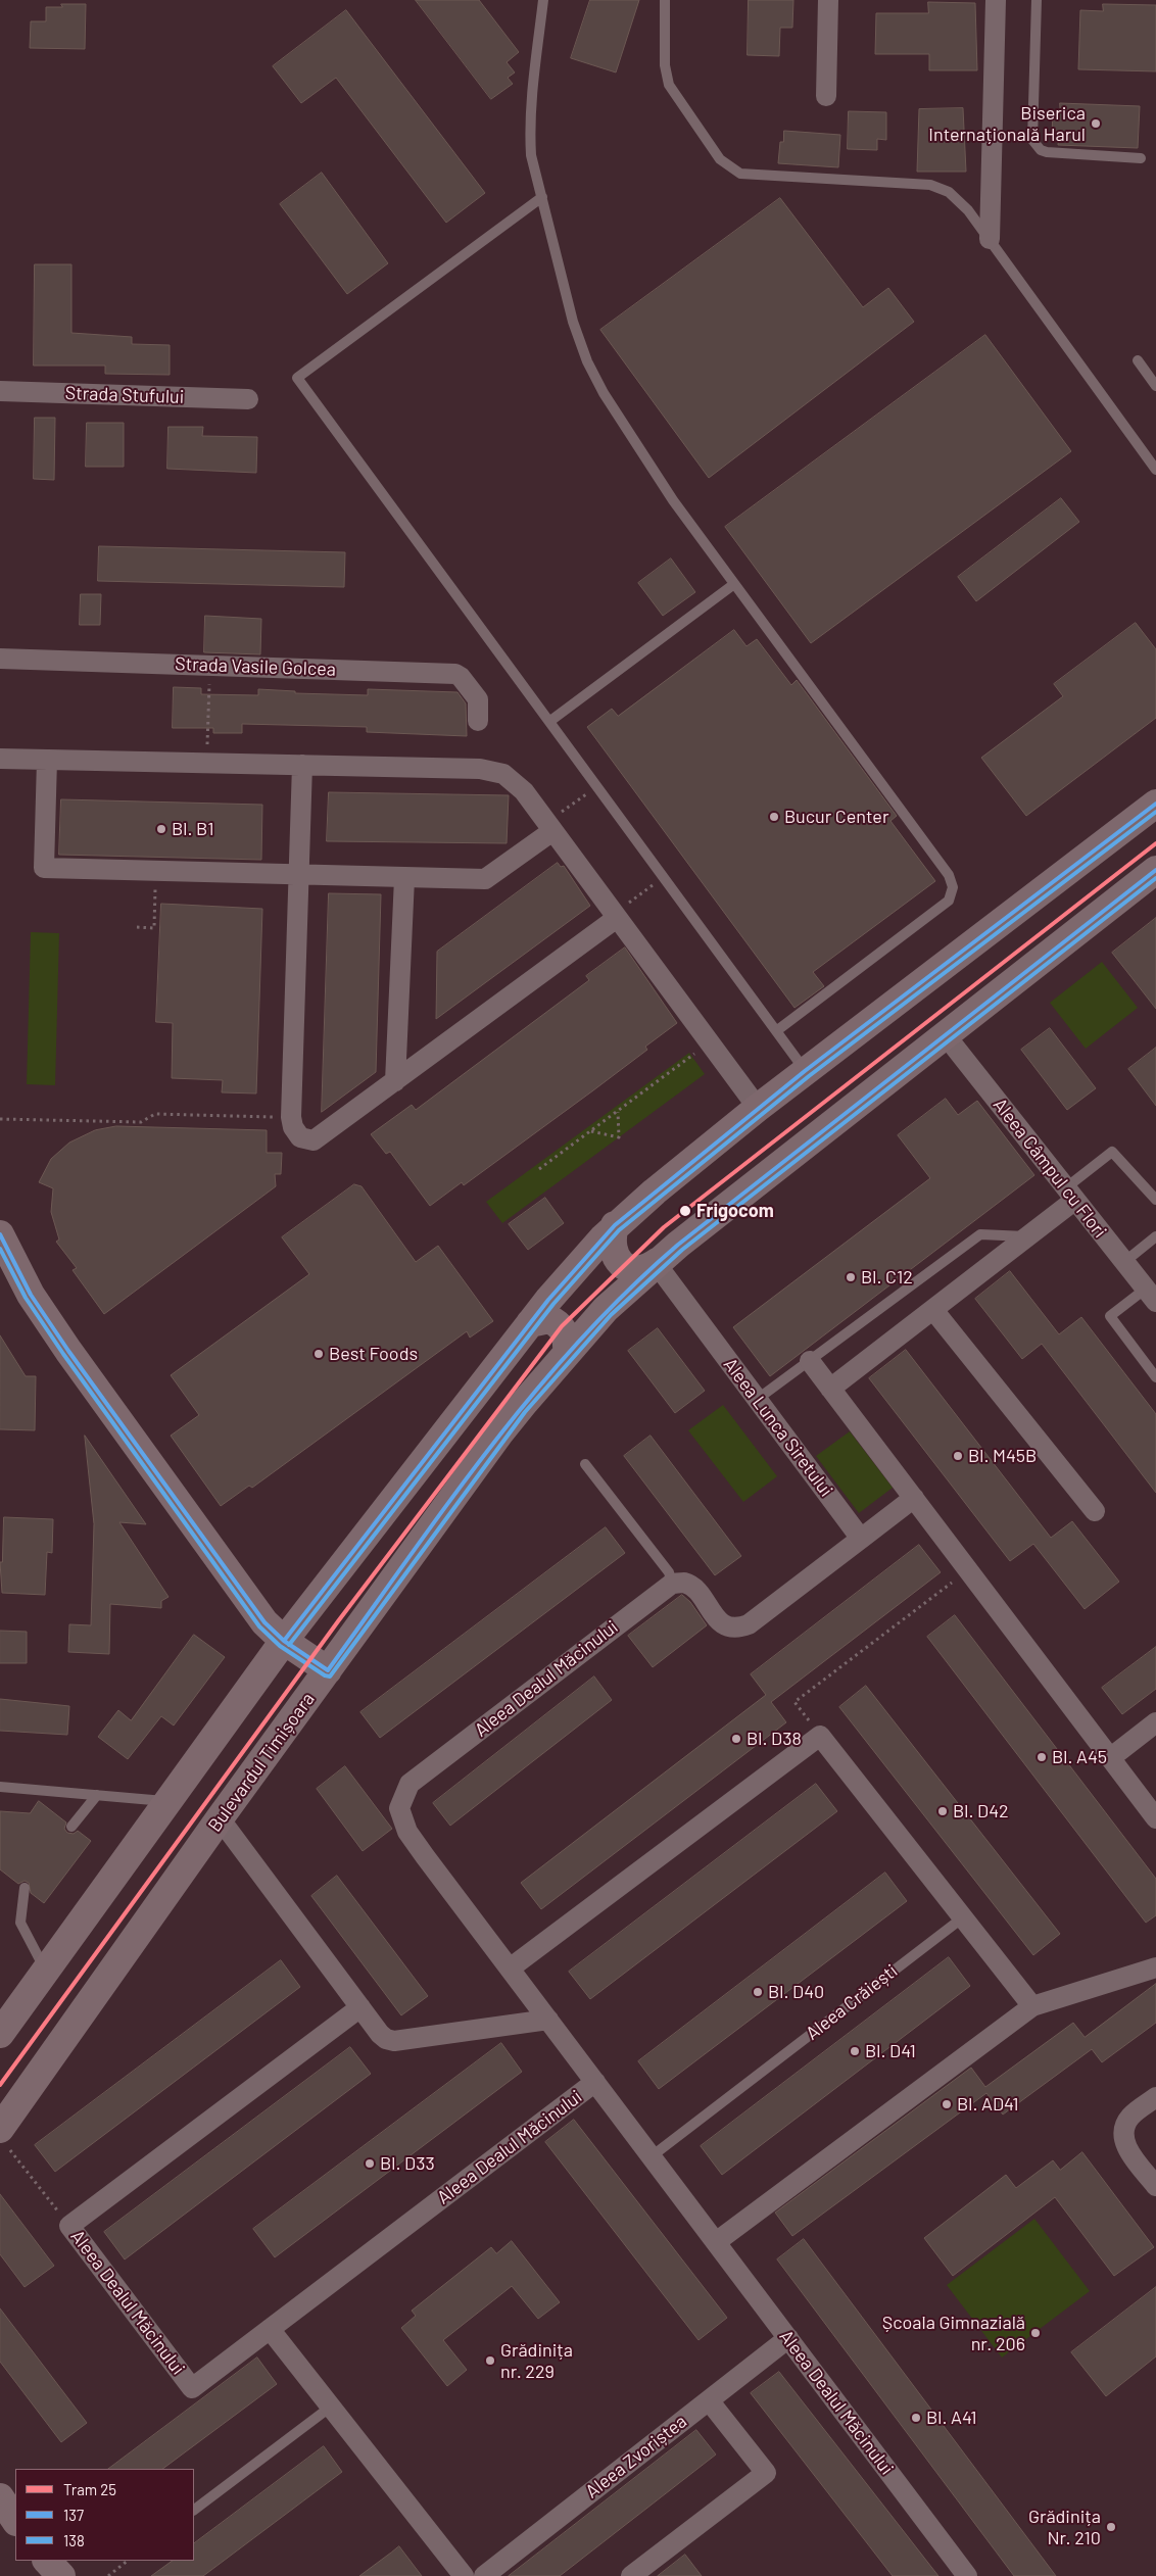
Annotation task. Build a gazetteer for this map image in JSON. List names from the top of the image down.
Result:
{
  "streets": {
    "main road": ["Bulevardul Timișoara"],
    "street": [
      "Strada Stufului",
      "Strada Vasile Golcea",
      "Aleea Câmpul cu Flori",
      "Aleea Lunca Siretului",
      "Aleea Dealul Măcinului",
      "Aleea Zvoriștea"
    ],
    "lane": ["Aleea Crăiești"]
  },
  "crossings": [
    ["Aleea Câmpul cu Flori", "Bulevardul Timișoara"],
    ["Aleea Lunca Siretului", "Bulevardul Timișoara"],
    ["Aleea Dealul Măcinului", "Aleea Crăiești"],
    ["Aleea Dealul Măcinului", "Aleea Zvoriștea"]
  ],
  "places": [
    "Biserica Internațională Harul",
    "Bucur Center",
    "Bl. B1",
    "Frigocom",
    "Bl. C12",
    "Best Foods",
    "Bl. M45B",
    "Bl. D38",
    "Bl. A45",
    "Bl. D42",
    "Bl. D40",
    "Bl. D41",
    "Bl. AD41",
    "Bl. D33",
    "Școala Gimnazială nr. 206",
    "Grădinița nr. 229",
    "Bl. A41",
    "Grădinița Nr. 210"
  ],
  "lines": ["transit line 137", "transit line 138", "tram line 25"],
  "legend": ["Tram 25", "137", "138"]
}
